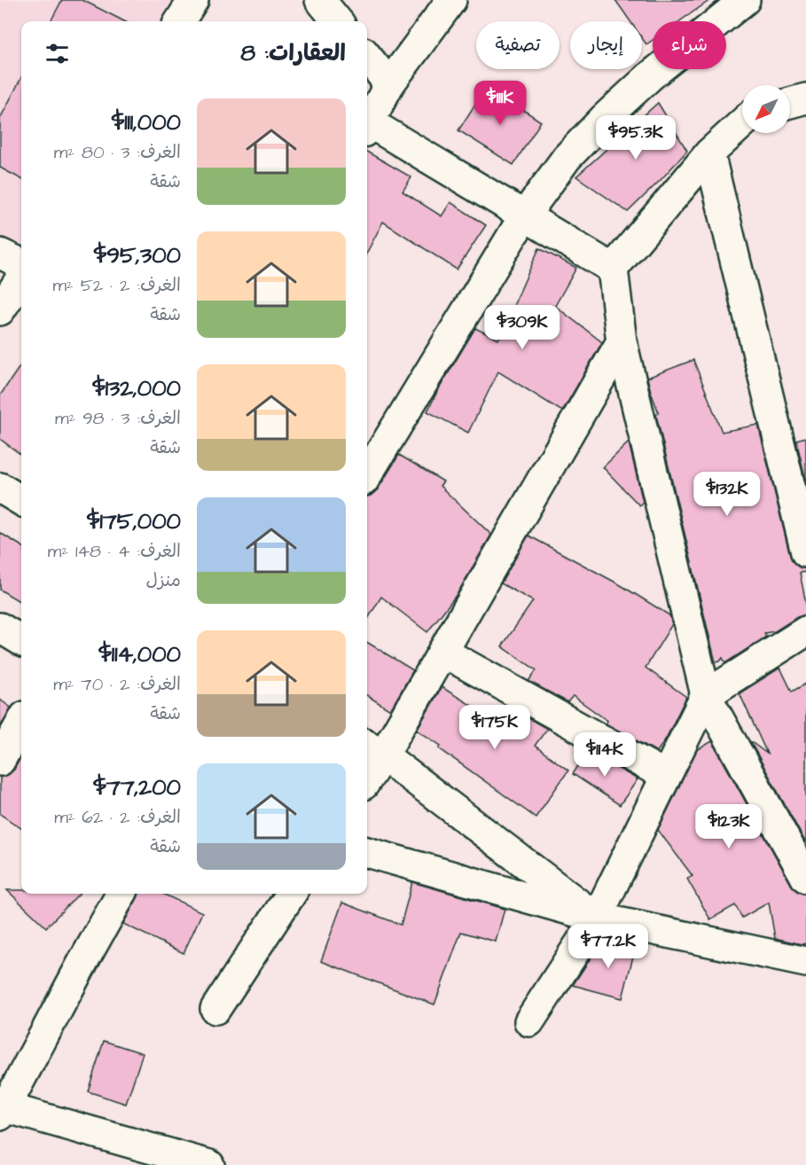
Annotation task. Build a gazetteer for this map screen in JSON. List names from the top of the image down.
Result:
{
  "north": "bottom left",
  "page": {
    "chip": ["شراء", "إيجار", "تصفية"],
    "heading": "العقارات: 8",
    "price": [
      "$111K",
      "$95.3K",
      "$309K",
      "$132K",
      "$175K",
      "$114K",
      "$123K",
      "$77.2K"
    ],
    "list": [
      {
        "name": "$111,000",
        "note": "الغرف: 3 · 80 m² · شقة"
      },
      {
        "name": "$95,300",
        "note": "الغرف: 2 · 52 m² · شقة"
      },
      {
        "name": "$132,000",
        "note": "الغرف: 3 · 98 m² · شقة"
      },
      {
        "name": "$175,000",
        "note": "الغرف: 4 · 148 m² · منزل"
      },
      {
        "name": "$114,000",
        "note": "الغرف: 2 · 70 m² · شقة"
      },
      {
        "name": "$77,200",
        "note": "الغرف: 2 · 62 m² · شقة"
      }
    ]
  }
}
